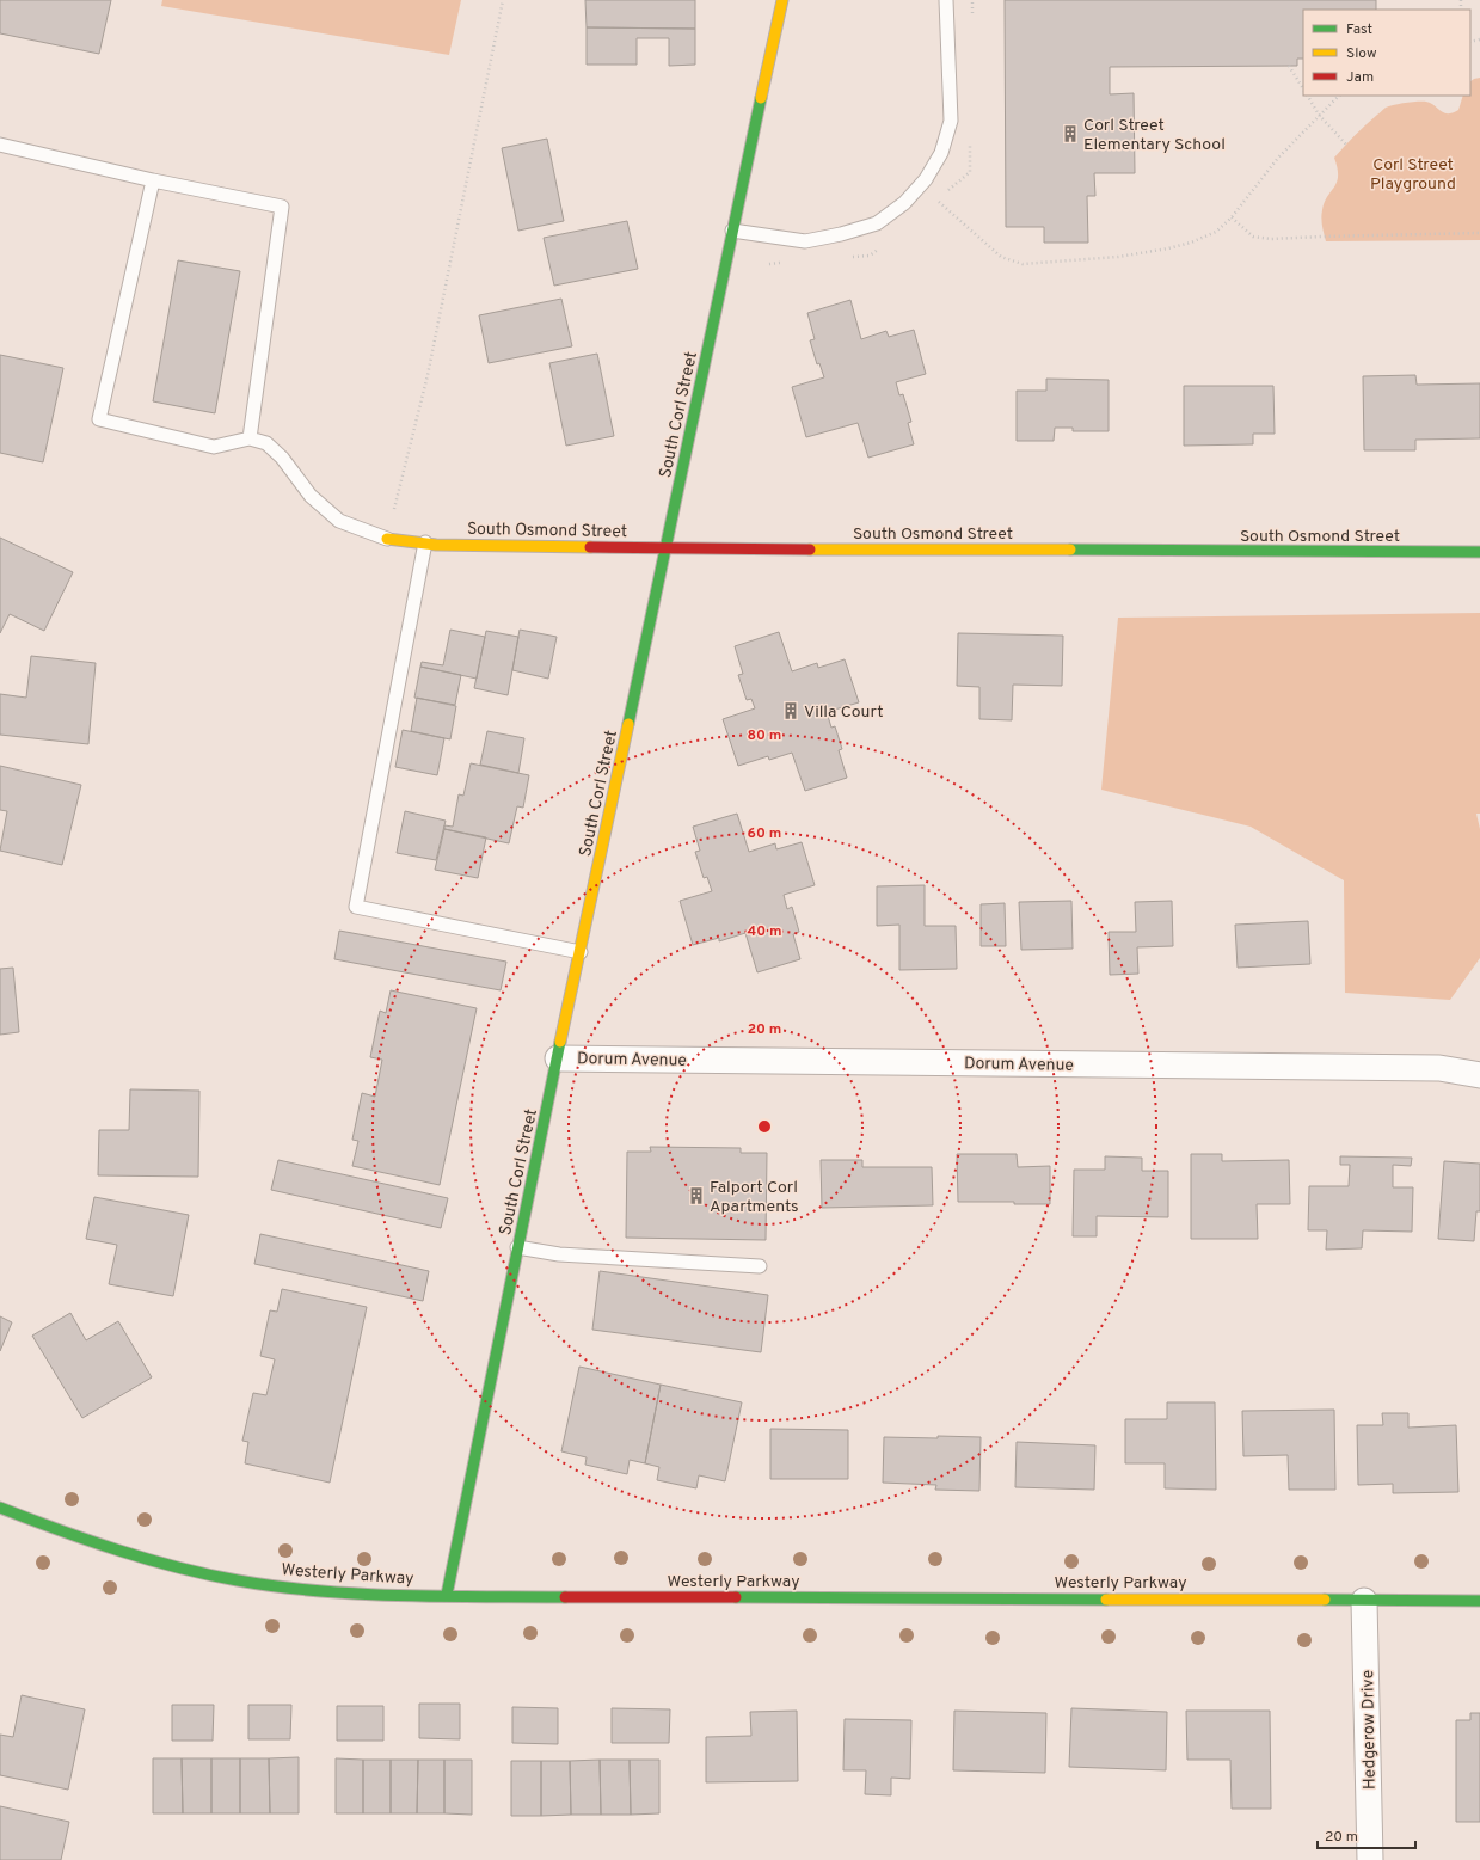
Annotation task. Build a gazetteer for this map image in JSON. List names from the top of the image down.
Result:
{
  "streets": {
    "street": [
      "South Corl Street",
      "South Osmond Street",
      "Dorum Avenue",
      "Westerly Parkway",
      "Hedgerow Drive"
    ]
  },
  "crossings": [
    ["South Corl Street", "South Osmond Street"],
    ["South Corl Street", "Dorum Avenue"],
    ["South Corl Street", "Westerly Parkway"],
    ["Westerly Parkway", "Hedgerow Drive"]
  ],
  "parks": ["Corl Street Playground"],
  "places": {
    "building": ["Corl Street Elementary School", "Villa Court", "Falport Corl Apartments"]
  },
  "legend": ["Fast", "Slow", "Jam"],
  "scale_bar": "20 m",
  "rings": [
    "80 m",
    "60 m",
    "40 m",
    "20 m"
  ]
}
